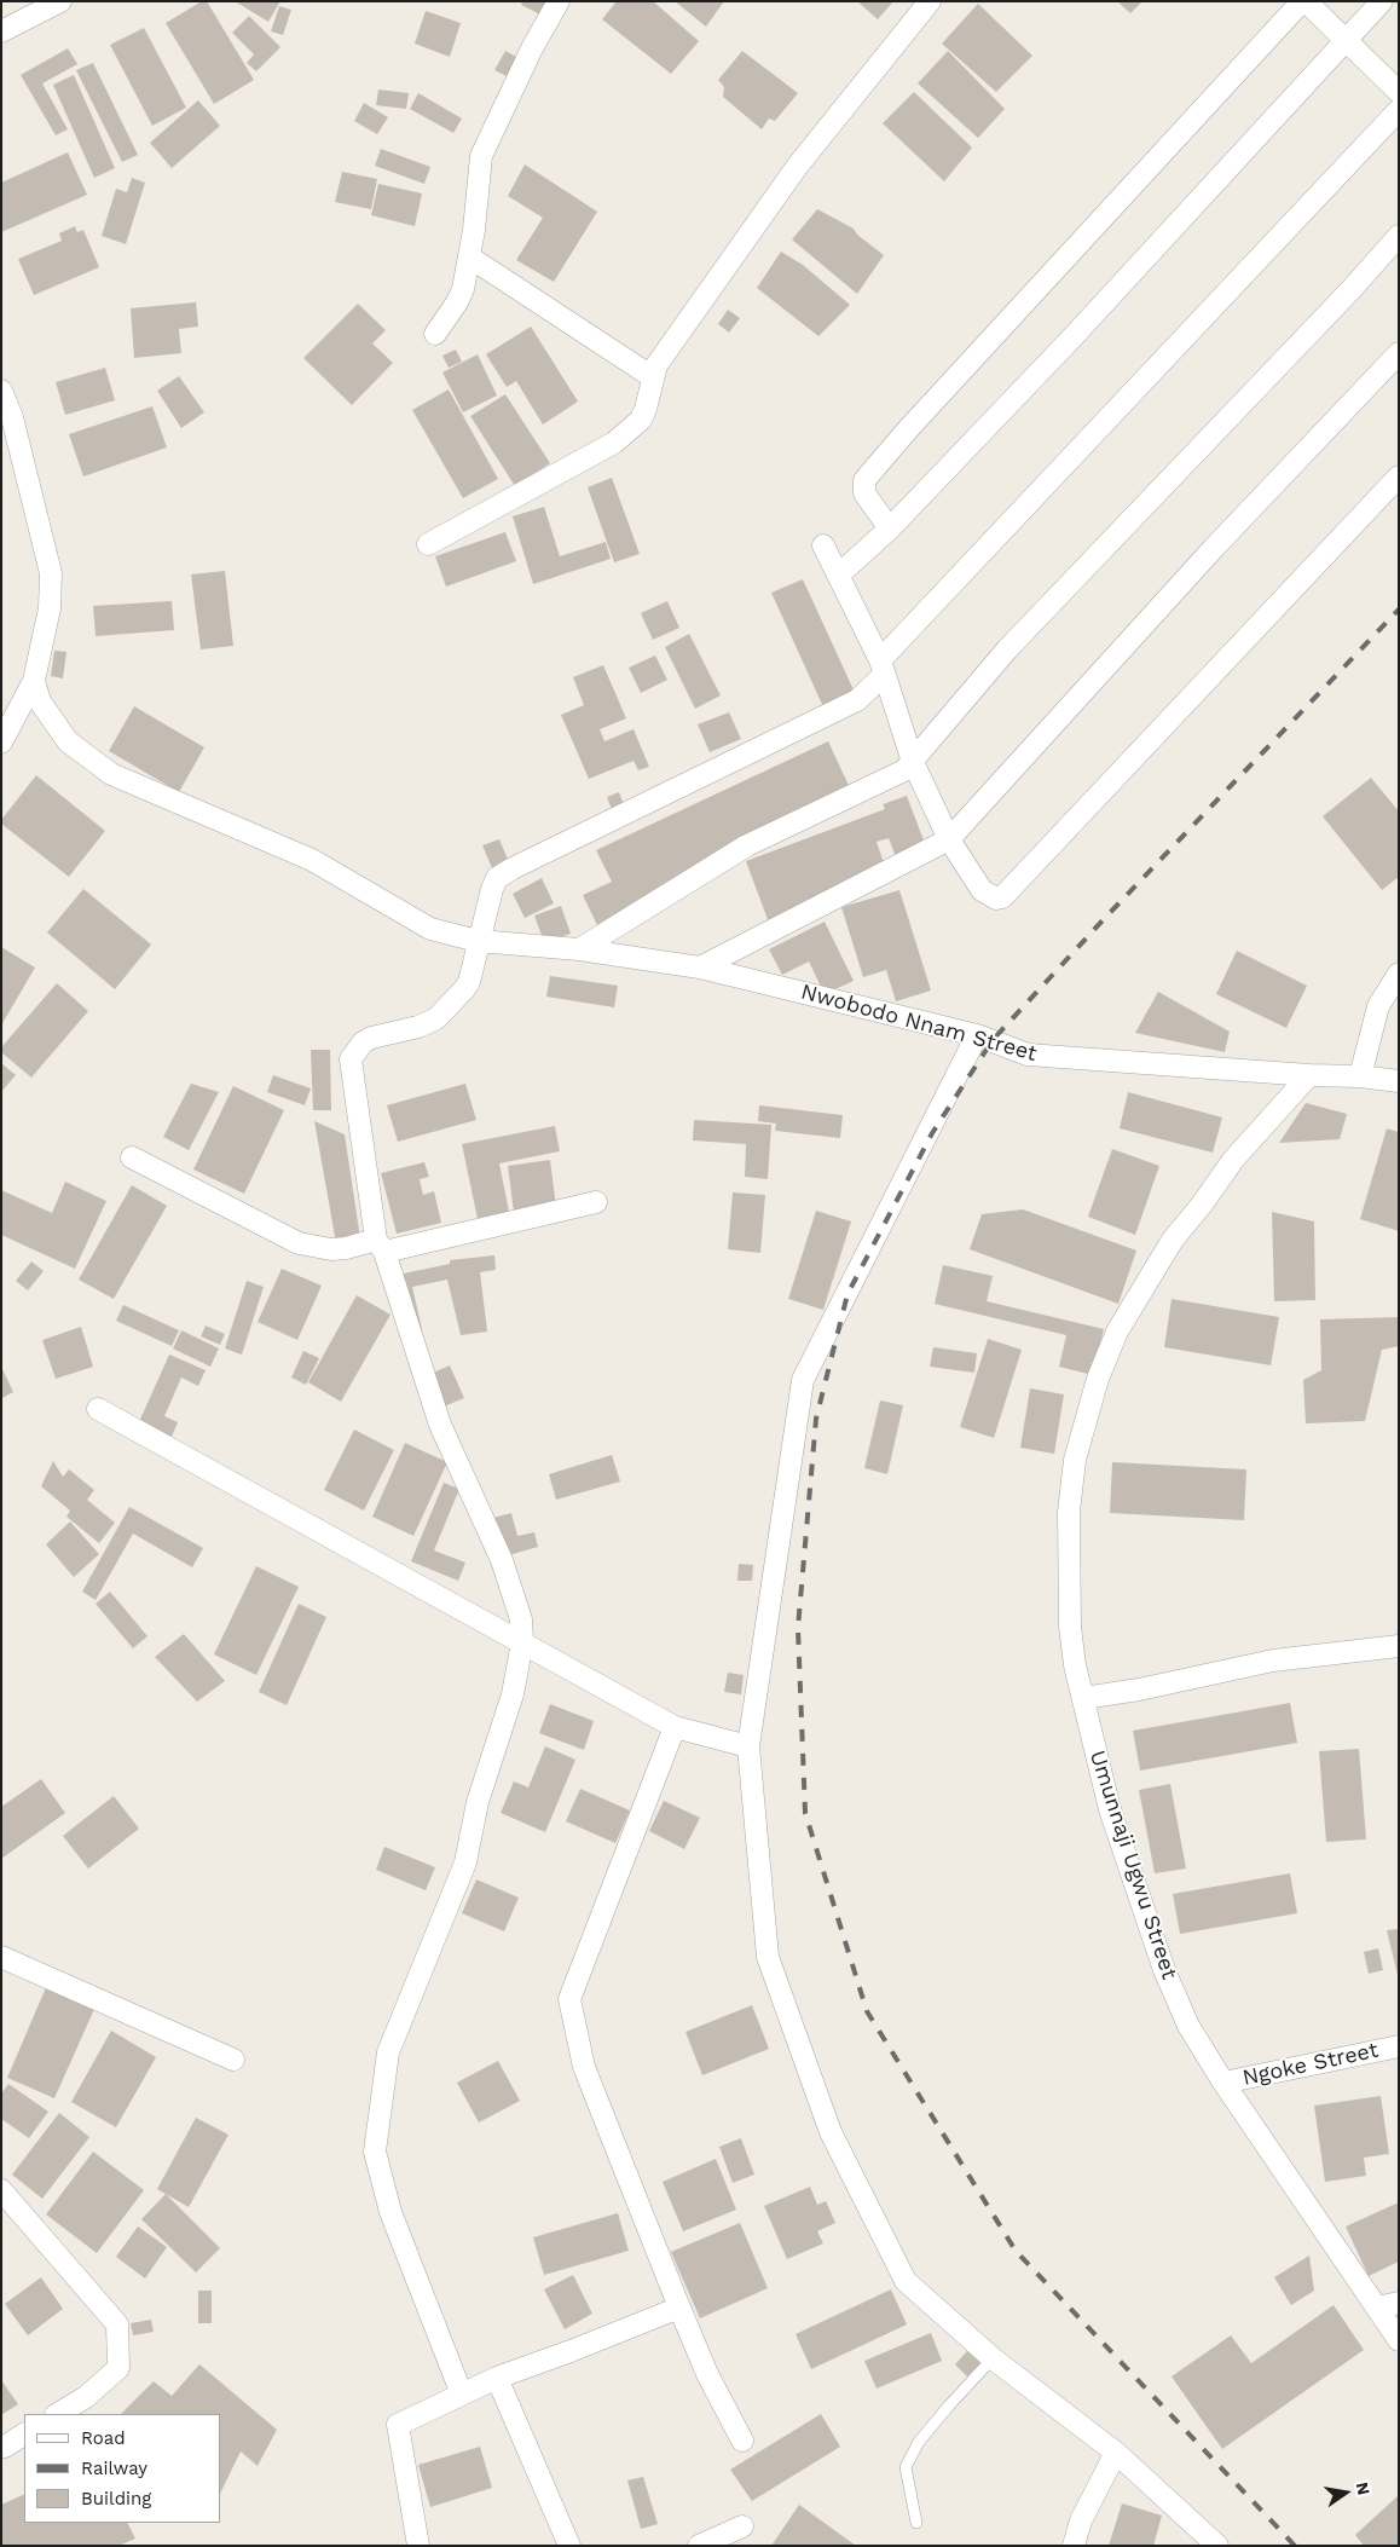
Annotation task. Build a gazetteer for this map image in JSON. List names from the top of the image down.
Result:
{
  "streets": {
    "street": ["Nwobodo Nnam Street", "Umunnaji Ugwu Street", "Ngoke Street"]
  },
  "crossings": [
    ["Nwobodo Nnam Street", "Umunnaji Ugwu Street"],
    ["Umunnaji Ugwu Street", "Ngoke Street"]
  ],
  "legend": ["Road", "Railway", "Building"],
  "north": "right"
}
